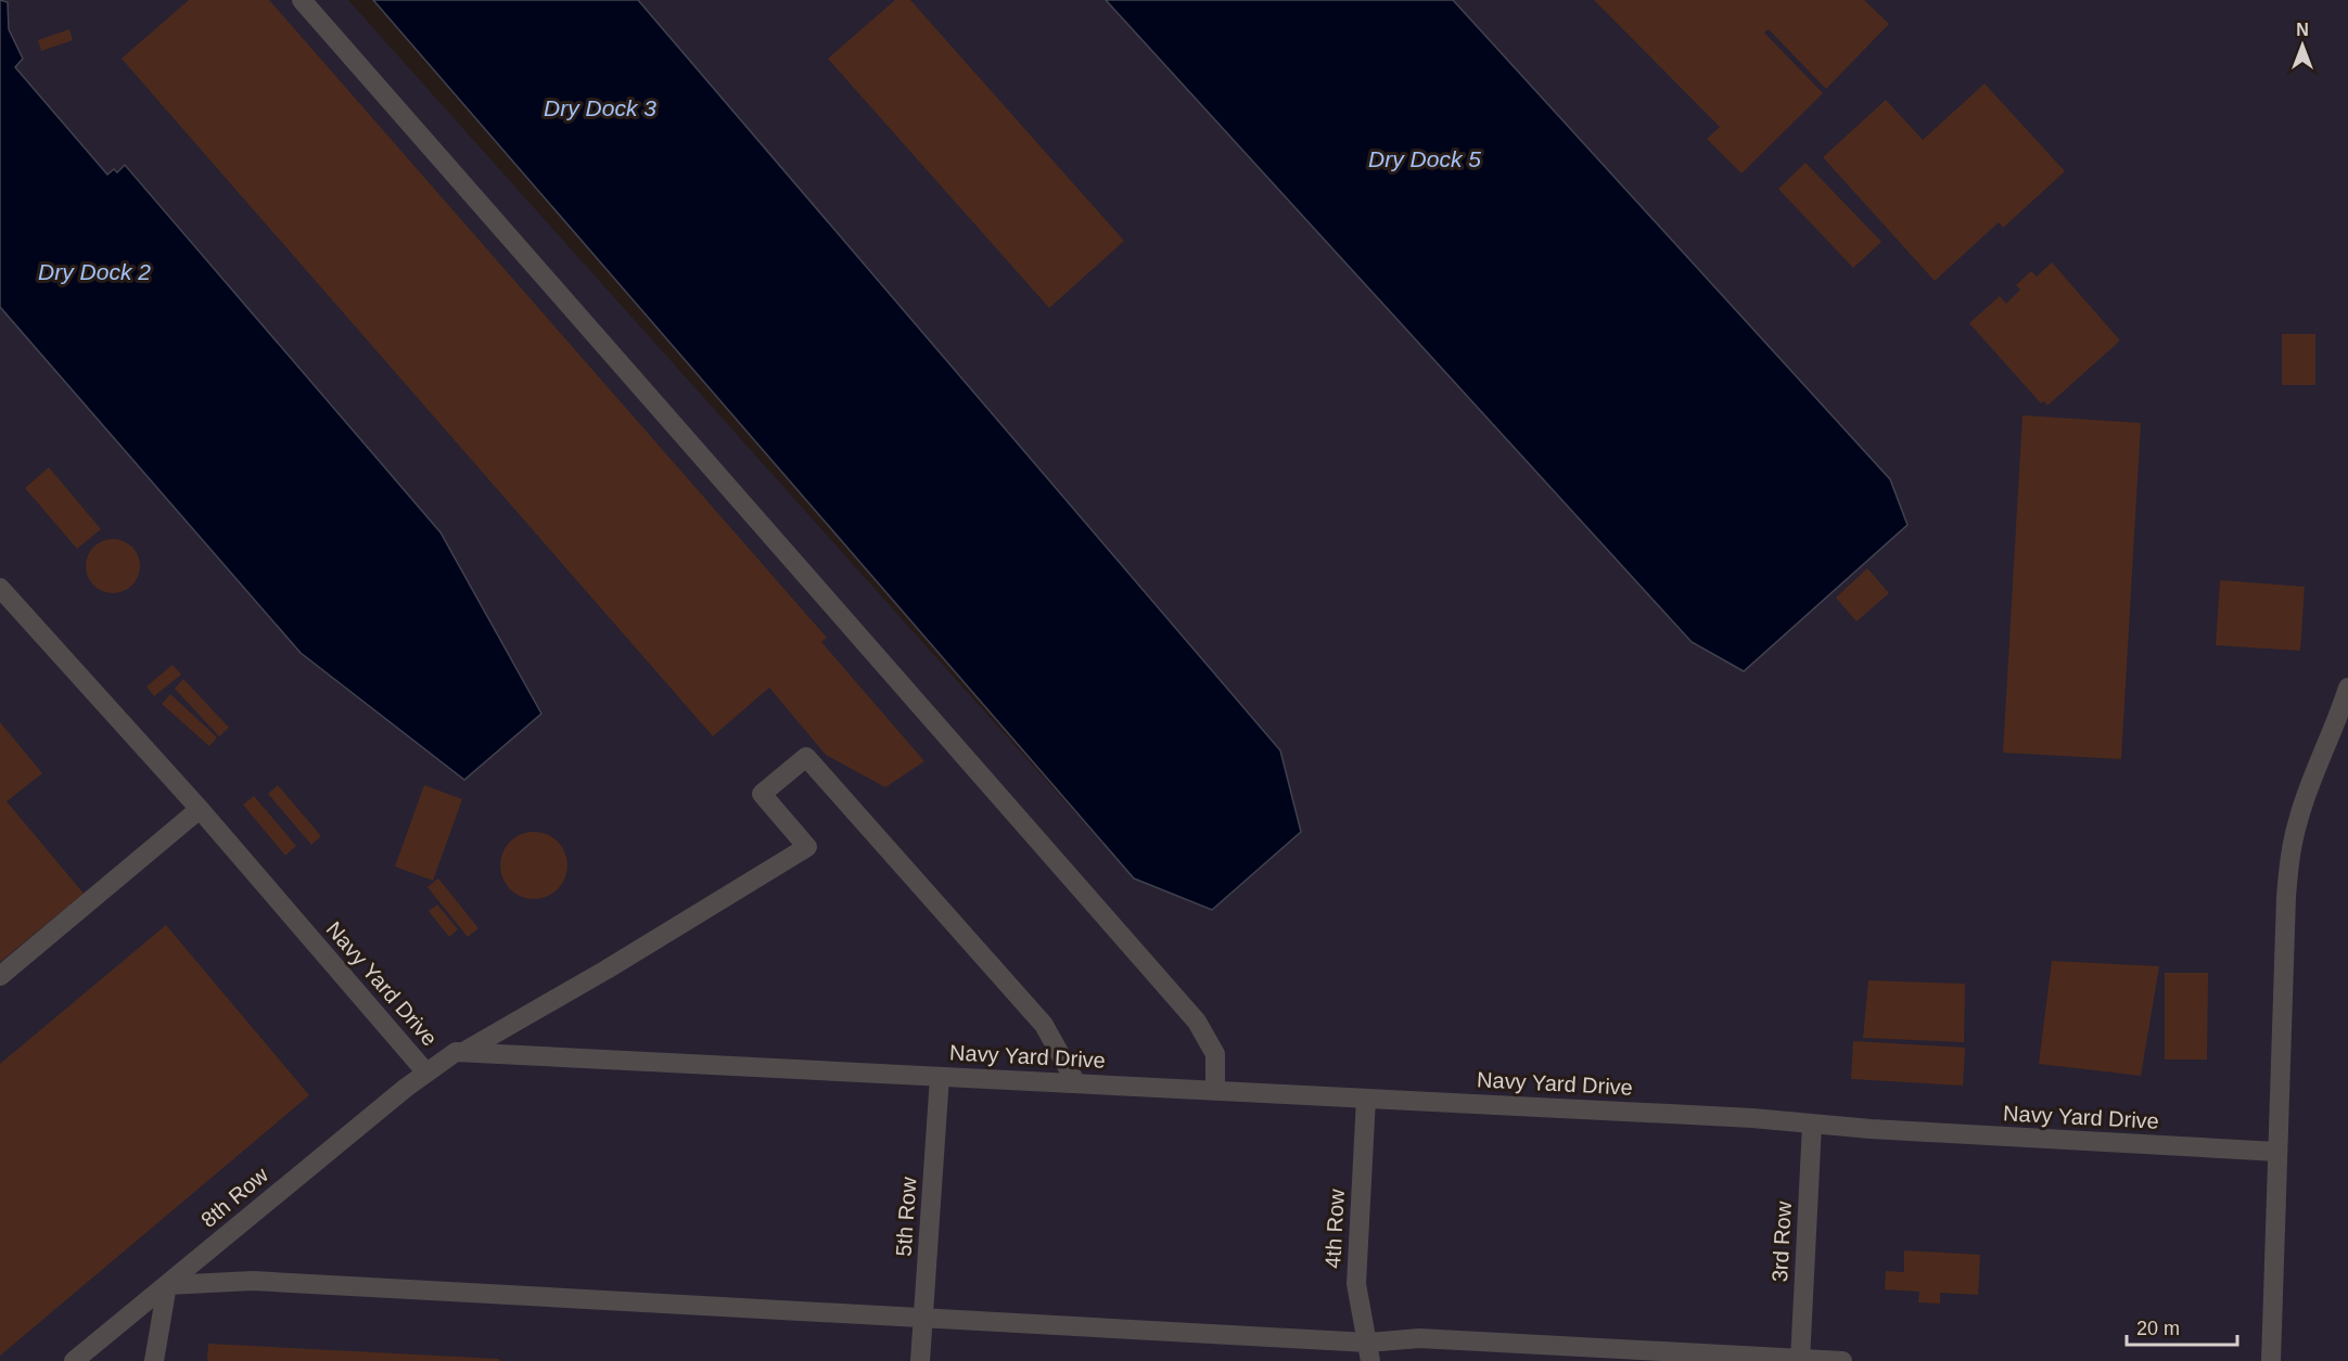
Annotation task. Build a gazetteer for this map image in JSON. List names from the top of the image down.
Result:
{
  "streets": {
    "street": [
      "Navy Yard Drive",
      "8th Row",
      "5th Row",
      "4th Row",
      "3rd Row"
    ]
  },
  "crossings": [
    ["Navy Yard Drive", "8th Row"],
    ["Navy Yard Drive", "5th Row"],
    ["Navy Yard Drive", "4th Row"],
    ["Navy Yard Drive", "3rd Row"]
  ],
  "water": ["Dry Dock 3", "Dry Dock 5", "Dry Dock 2"],
  "scale_bar": "20 m",
  "north": "top"
}
